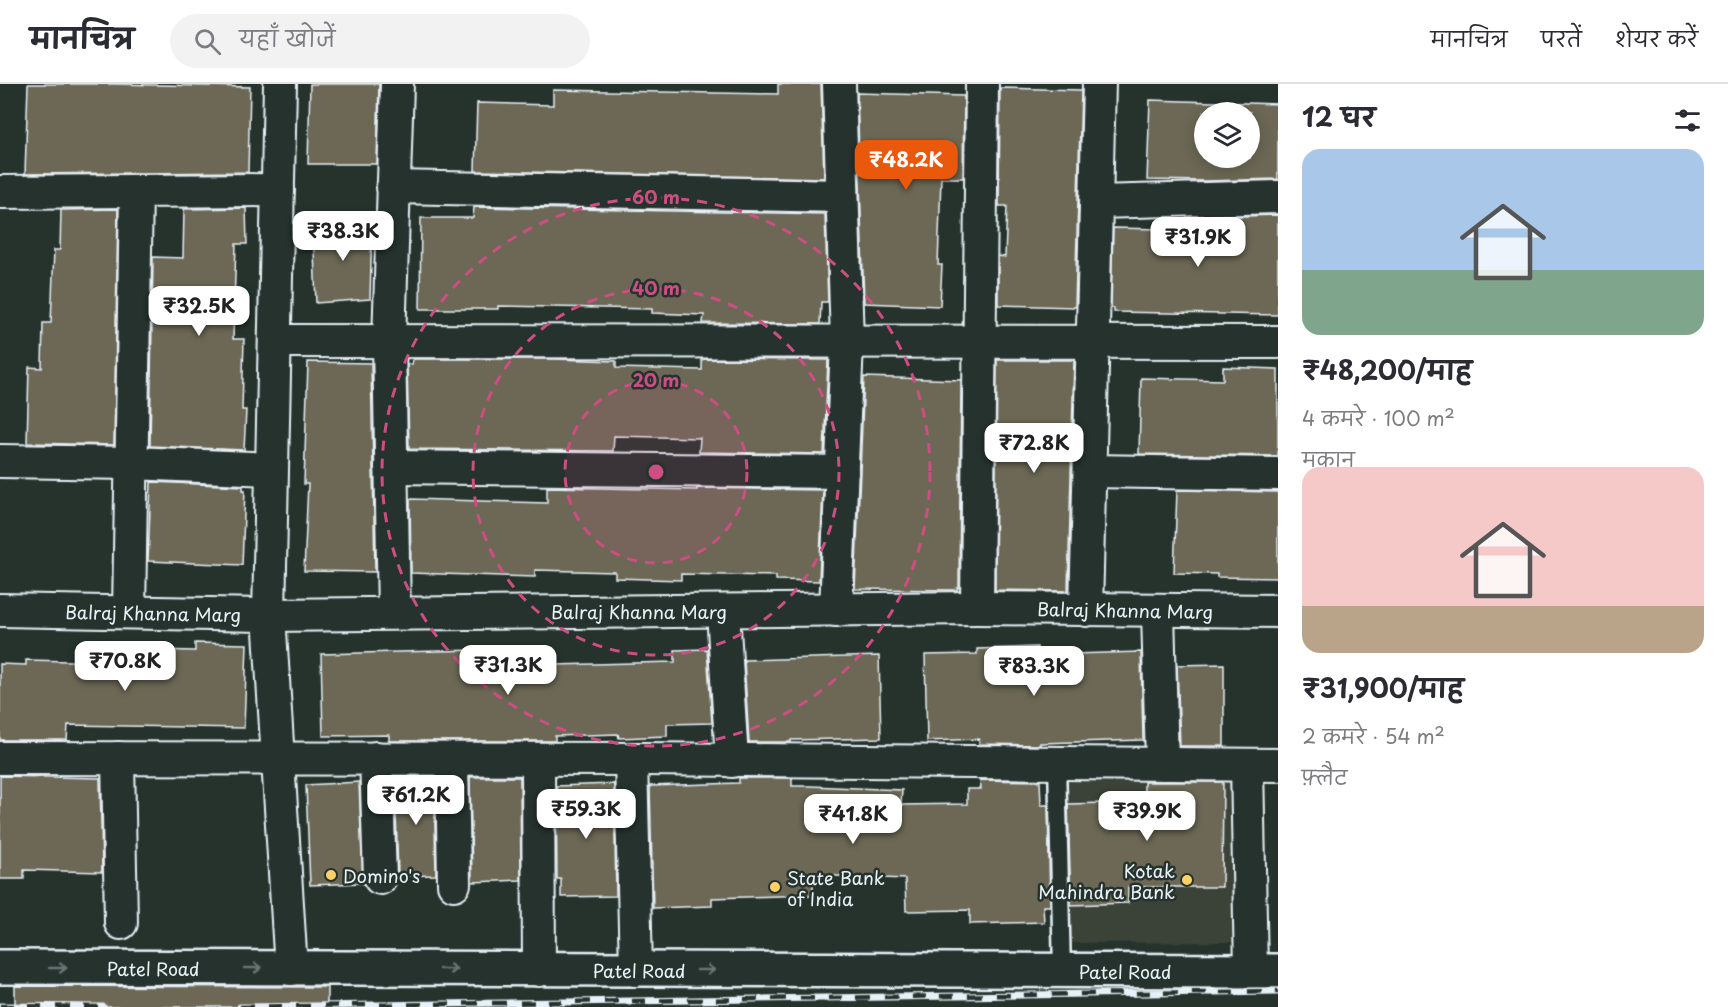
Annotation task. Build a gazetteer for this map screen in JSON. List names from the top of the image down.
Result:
{
  "streets": {
    "main road": ["Patel Road"],
    "street": ["Balraj Khanna Marg"]
  },
  "one_way": ["Patel Road"],
  "places": ["Domino's", "Kotak Mahindra Bank", "State Bank of India"],
  "page": {
    "header": "मानचित्र",
    "search": "यहाँ खोजें",
    "nav": ["मानचित्र", "परतें", "शेयर करें"],
    "heading": "12 घर",
    "price": [
      "₹48.2K",
      "₹38.3K",
      "₹31.9K",
      "₹32.5K",
      "₹72.8K",
      "₹70.8K",
      "₹31.3K",
      "₹83.3K",
      "₹61.2K",
      "₹59.3K",
      "₹39.9K",
      "₹41.8K"
    ],
    "list": [
      {
        "name": "₹48,200/माह",
        "note": "4 कमरे · 100 m² · मकान"
      },
      {
        "name": "₹31,900/माह",
        "note": "2 कमरे · 54 m² · फ़्लैट"
      }
    ]
  },
  "rings": ["60 m", "40 m", "20 m"]
}
